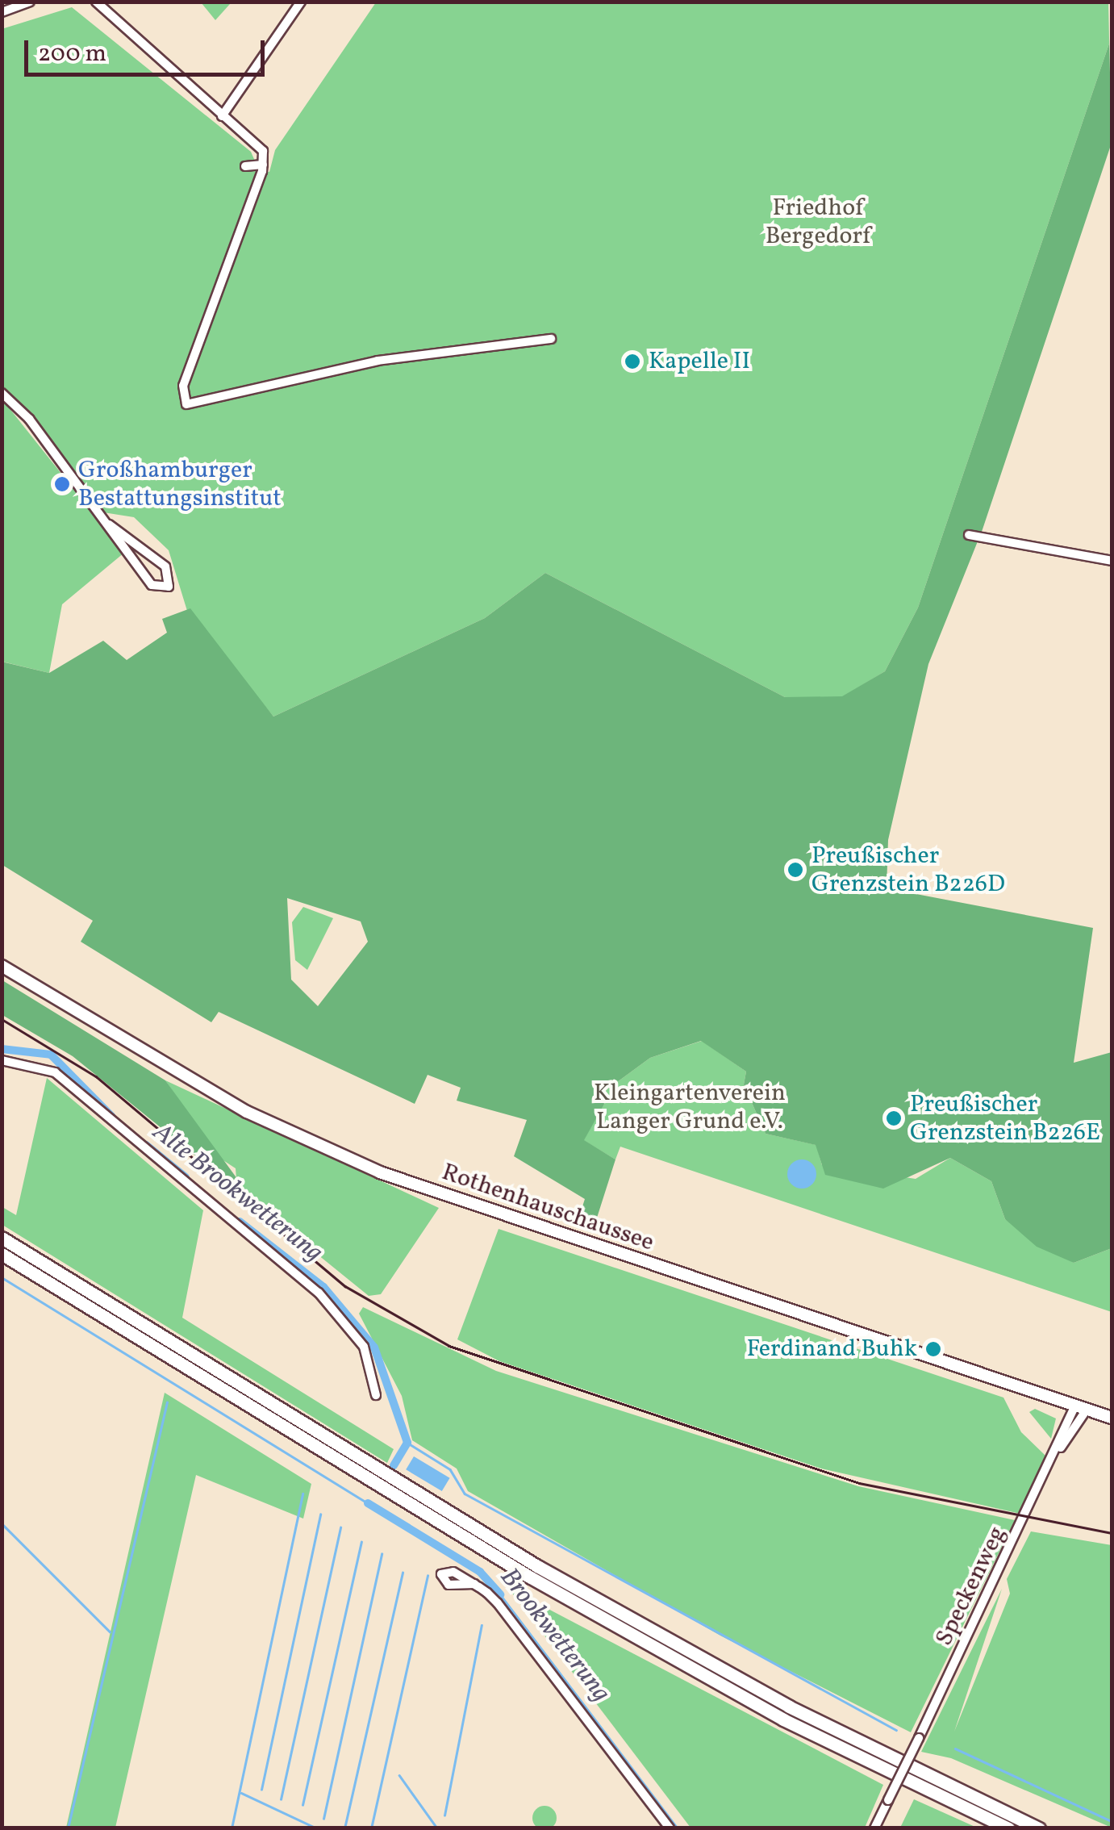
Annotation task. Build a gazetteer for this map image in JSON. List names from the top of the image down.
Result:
{
  "streets": {
    "main road": ["Rothenhauschaussee"],
    "street": ["Speckenweg"]
  },
  "crossings": [
    ["Rothenhauschaussee", "Speckenweg"]
  ],
  "water": ["Alte Brookwetterung", "Brookwetterung"],
  "parks": ["Friedhof Bergedorf", "Kleingartenverein Langer Grund e.V."],
  "places": [
    "Kapelle II",
    "Großhamburger Bestattungsinstitut",
    "Preußischer Grenzstein B226D",
    "Preußischer Grenzstein B226E",
    "Ferdinand Buhk"
  ],
  "scale_bar": "200 m"
}
